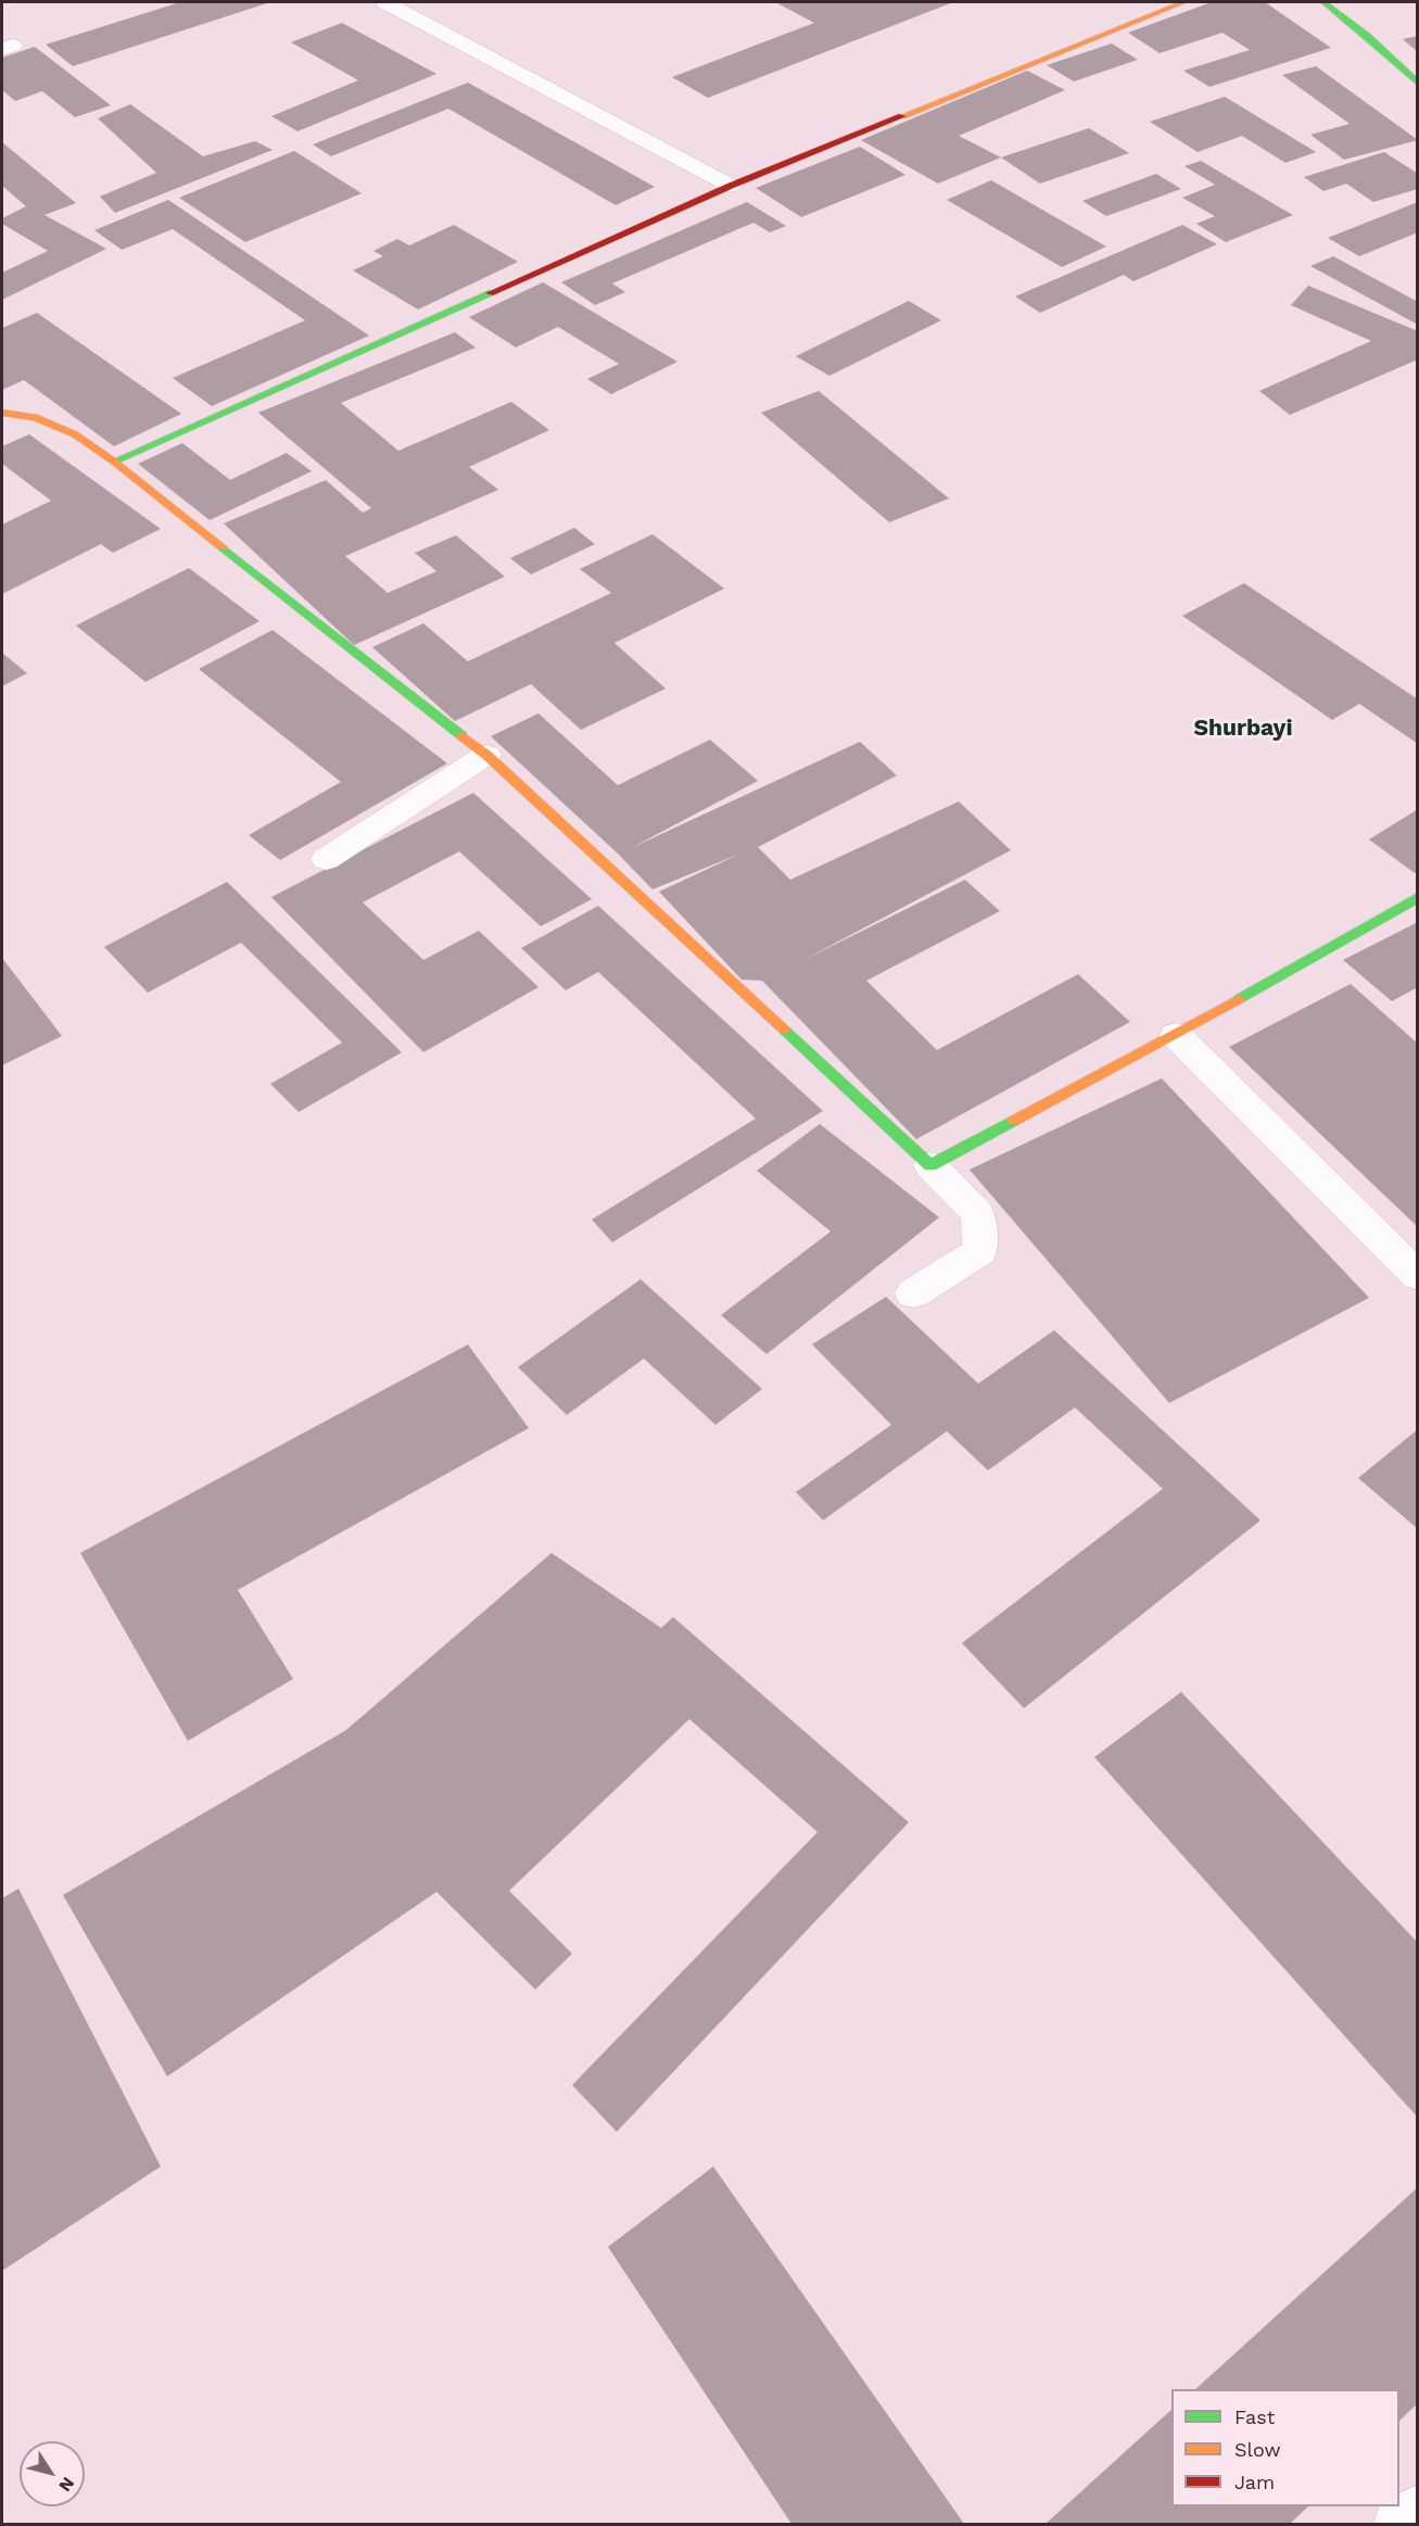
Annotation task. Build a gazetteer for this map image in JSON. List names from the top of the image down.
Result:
{
  "districts": ["Shurbayi"],
  "legend": ["Fast", "Slow", "Jam"],
  "north": "bottom right"
}
